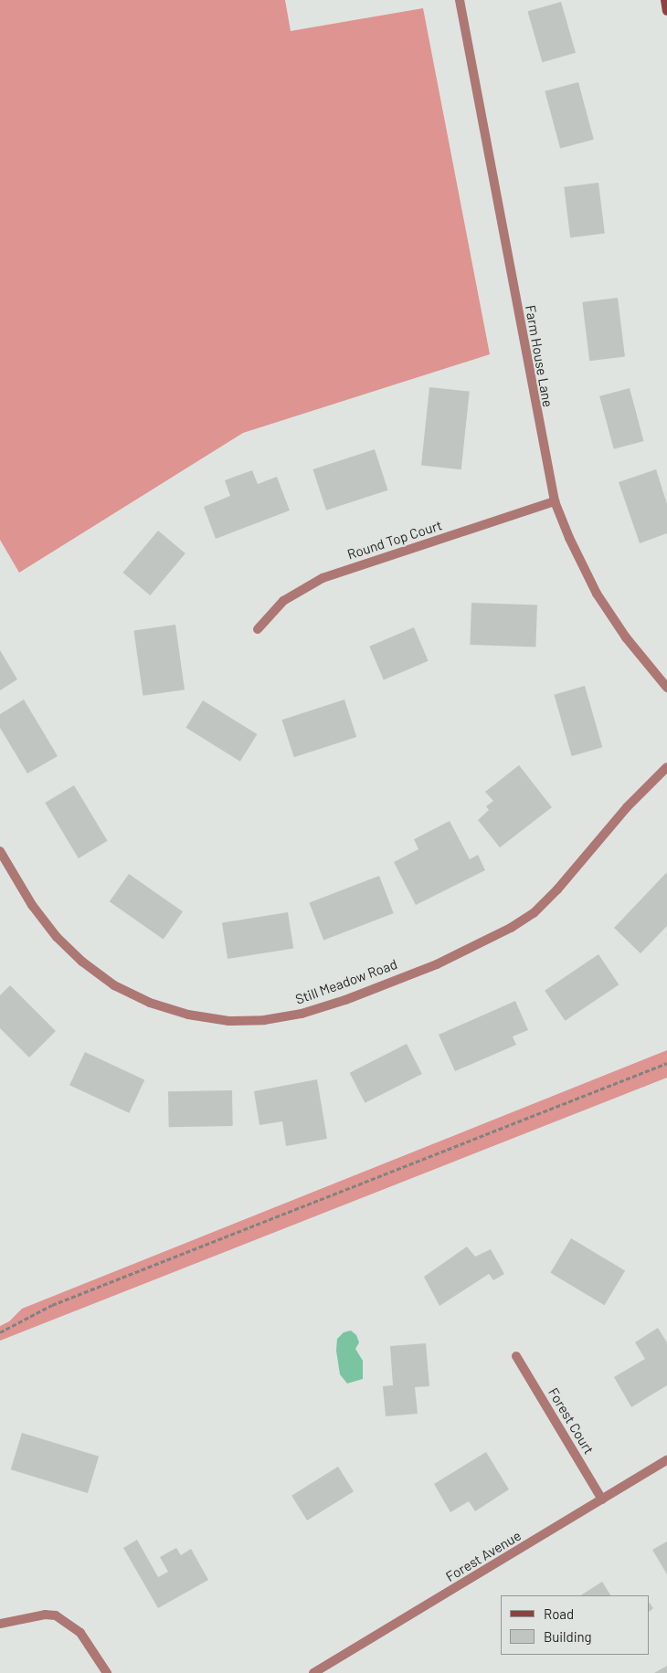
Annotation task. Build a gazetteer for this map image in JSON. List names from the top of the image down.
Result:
{
  "streets": {
    "street": [
      "Farm House Lane",
      "Round Top Court",
      "Still Meadow Road",
      "Forest Court",
      "Forest Avenue"
    ]
  },
  "crossings": [
    ["Farm House Lane", "Round Top Court"],
    ["Forest Court", "Forest Avenue"]
  ],
  "legend": ["Road", "Building"]
}
